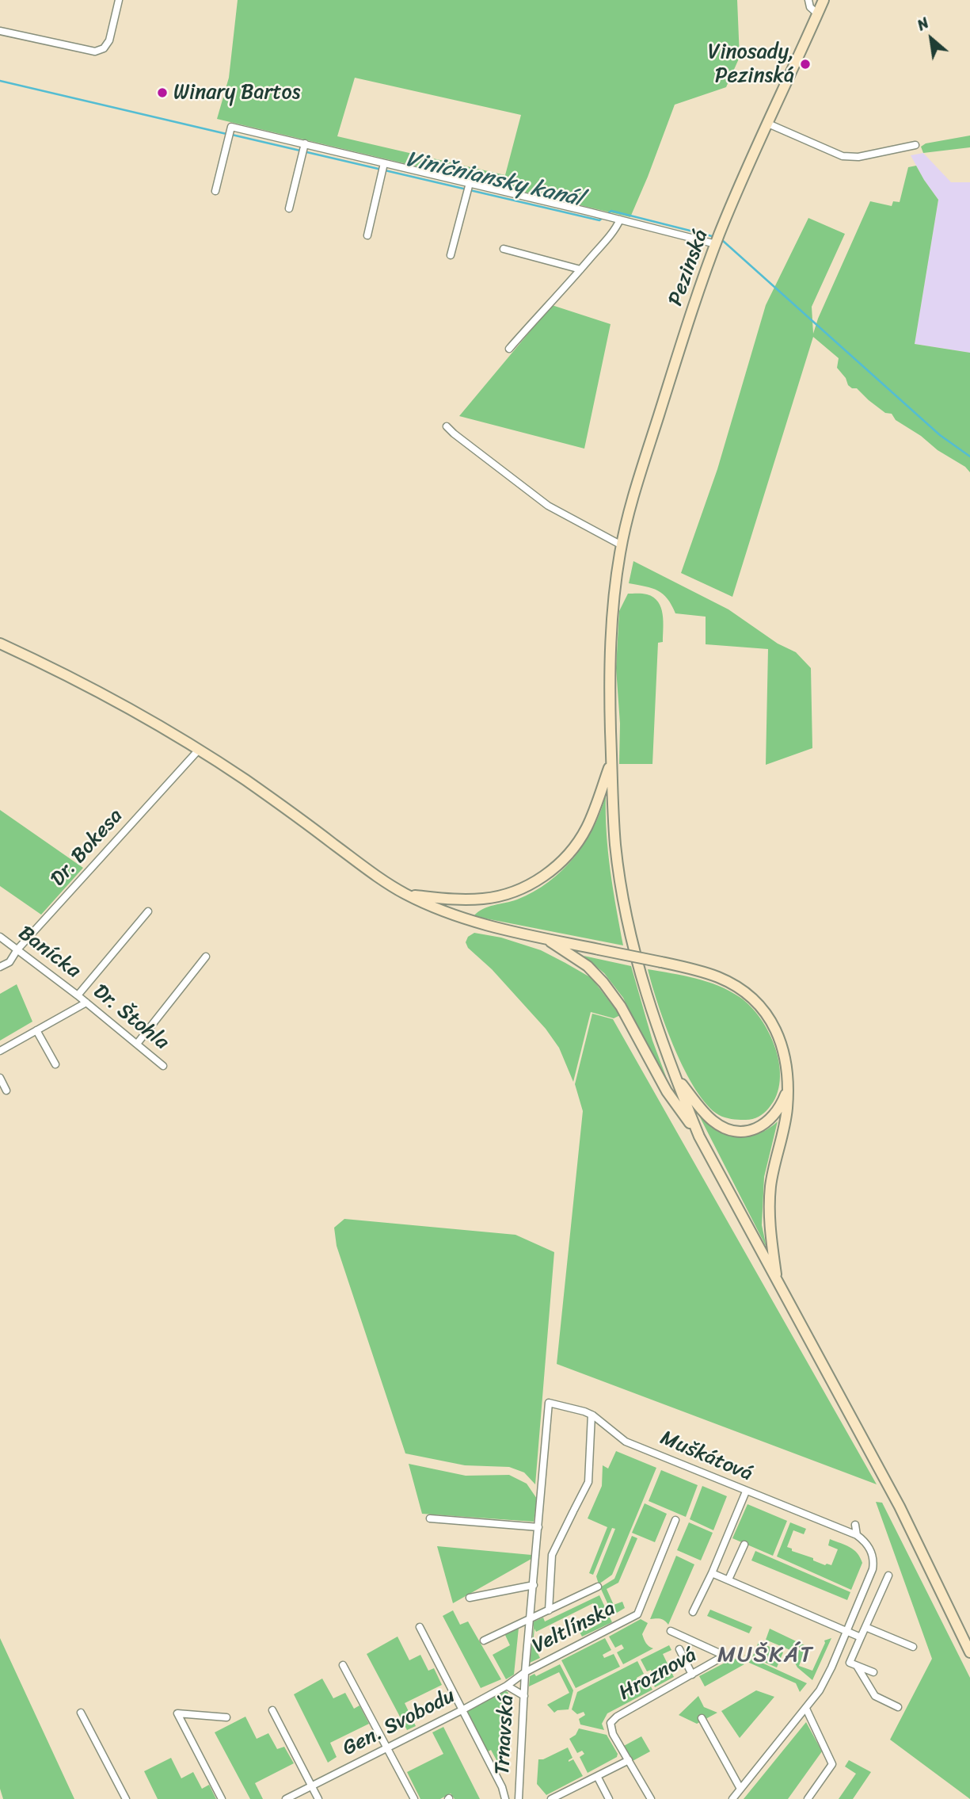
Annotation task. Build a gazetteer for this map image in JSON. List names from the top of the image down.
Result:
{
  "streets": {
    "main road": ["Pezinská"],
    "street": [
      "Dr. Bokesa",
      "Banícka",
      "Dr. Štohla",
      "Muškátová",
      "Veltlínska",
      "Hroznová",
      "Gen. Svobodu",
      "Trnavská"
    ]
  },
  "crossings": [
    ["Dr. Bokesa", "Banícka"],
    ["Banícka", "Dr. Štohla"],
    ["Muškátová", "Trnavská"],
    ["Veltlínska", "Gen. Svobodu"],
    ["Veltlínska", "Trnavská"],
    ["Gen. Svobodu", "Trnavská"]
  ],
  "districts": ["MUŠKÁT"],
  "water": ["Viničniansky kanál"],
  "places": ["Vinosady, Pezinská", "Winary Bartos"],
  "north": "top left"
}
